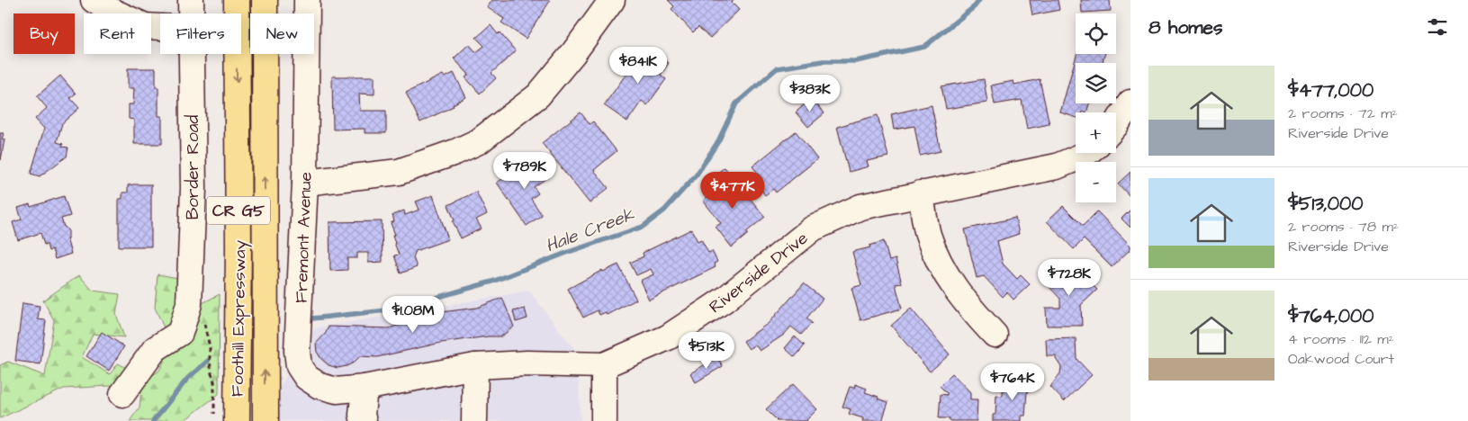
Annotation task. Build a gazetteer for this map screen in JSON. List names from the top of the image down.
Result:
{
  "streets": {
    "highway": ["CR G5", "Foothill Expressway"],
    "street": ["Border Road", "Fremont Avenue", "Riverside Drive"]
  },
  "crossings": [
    ["Fremont Avenue", "Riverside Drive"]
  ],
  "water": ["Hale Creek"],
  "page": {
    "heading": "8 homes",
    "map_buttons": ["+", "−"],
    "chip": [
      "Buy",
      "Rent",
      "Filters",
      "New"
    ],
    "price": [
      "$841K",
      "$383K",
      "$789K",
      "$477K",
      "$728K",
      "$1.08M",
      "$513K",
      "$764K"
    ],
    "list": [
      {
        "name": "$477,000",
        "note": "2 rooms · 72 m² · Riverside Drive"
      },
      {
        "name": "$513,000",
        "note": "2 rooms · 78 m² · Riverside Drive"
      },
      {
        "name": "$764,000",
        "note": "4 rooms · 112 m² · Oakwood Court"
      }
    ]
  }
}
